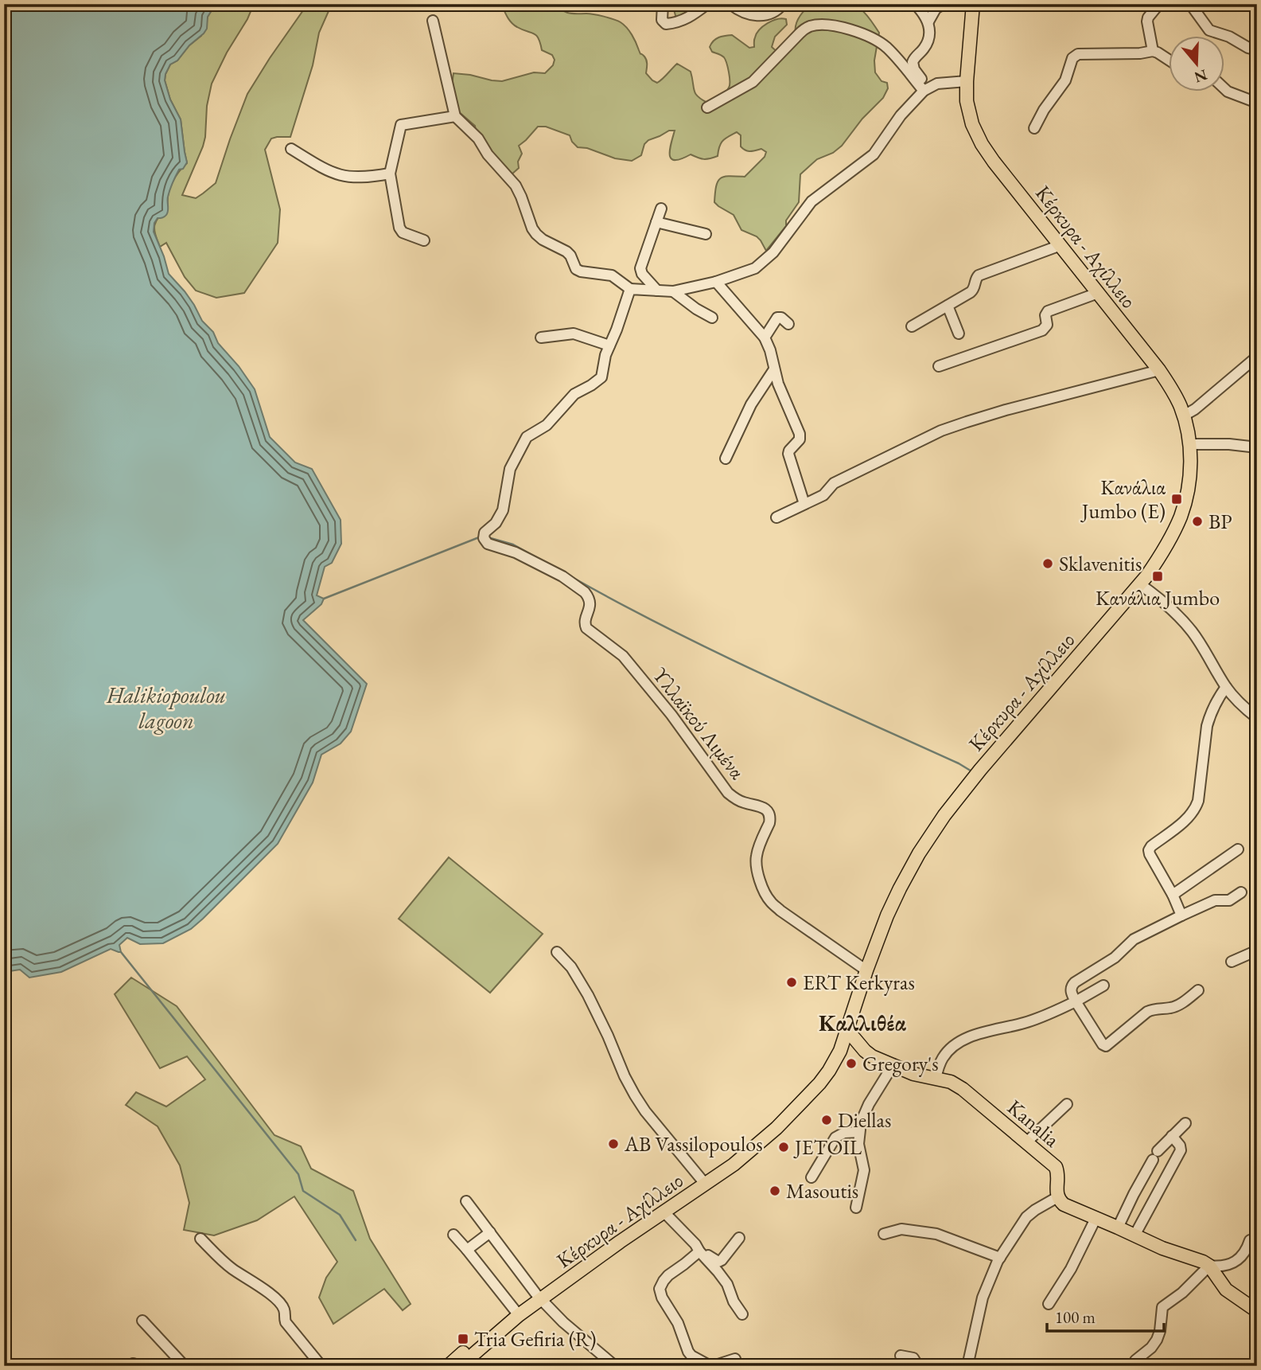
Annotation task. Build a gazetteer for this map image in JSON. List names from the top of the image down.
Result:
{
  "streets": {
    "main road": ["Κέρκυρα - Αχίλλειο", "Kanalia"],
    "street": ["Υλλαϊκού Λιμένα"]
  },
  "crossings": [
    ["Κέρκυρα - Αχίλλειο", "Υλλαϊκού Λιμένα"],
    ["Κέρκυρα - Αχίλλειο", "Kanalia"]
  ],
  "districts": ["Καλλιθέα"],
  "water": ["Halikiopoulou lagoon"],
  "places": {
    "transit": ["Κανάλια Jumbo (E)", "Κανάλια Jumbo", "Tria Gefiria (R)"],
    "other": [
      "BP",
      "Sklavenitis",
      "ERT Kerkyras",
      "Gregory's",
      "Diellas",
      "AB Vassilopoulos",
      "JETOIL",
      "Masoutis"
    ]
  },
  "scale_bar": "100 m",
  "north": "bottom"
}
